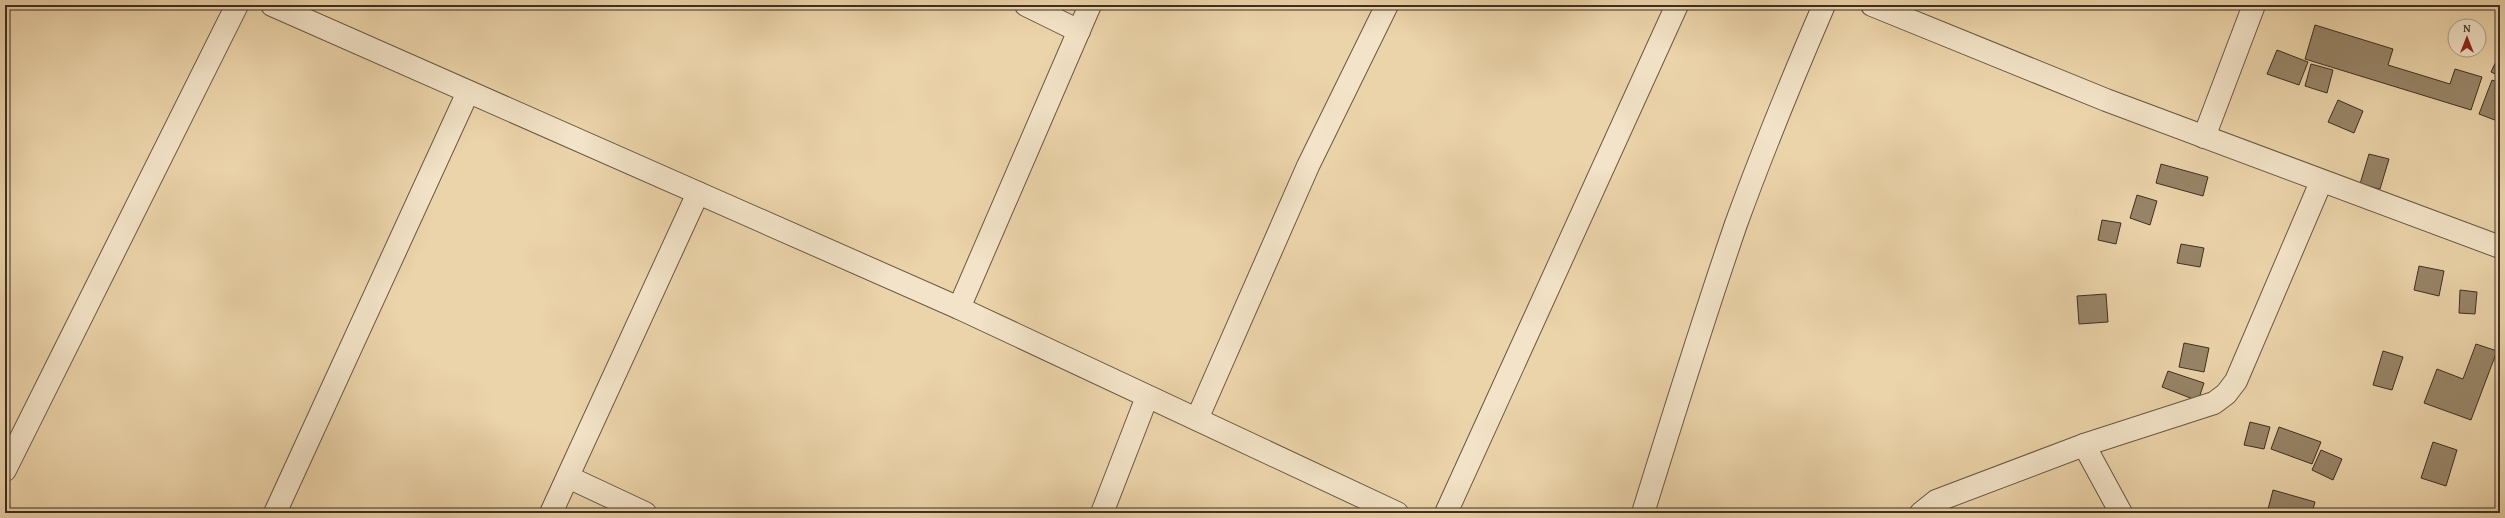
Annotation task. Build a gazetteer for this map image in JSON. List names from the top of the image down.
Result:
{
  "north": "top"
}
